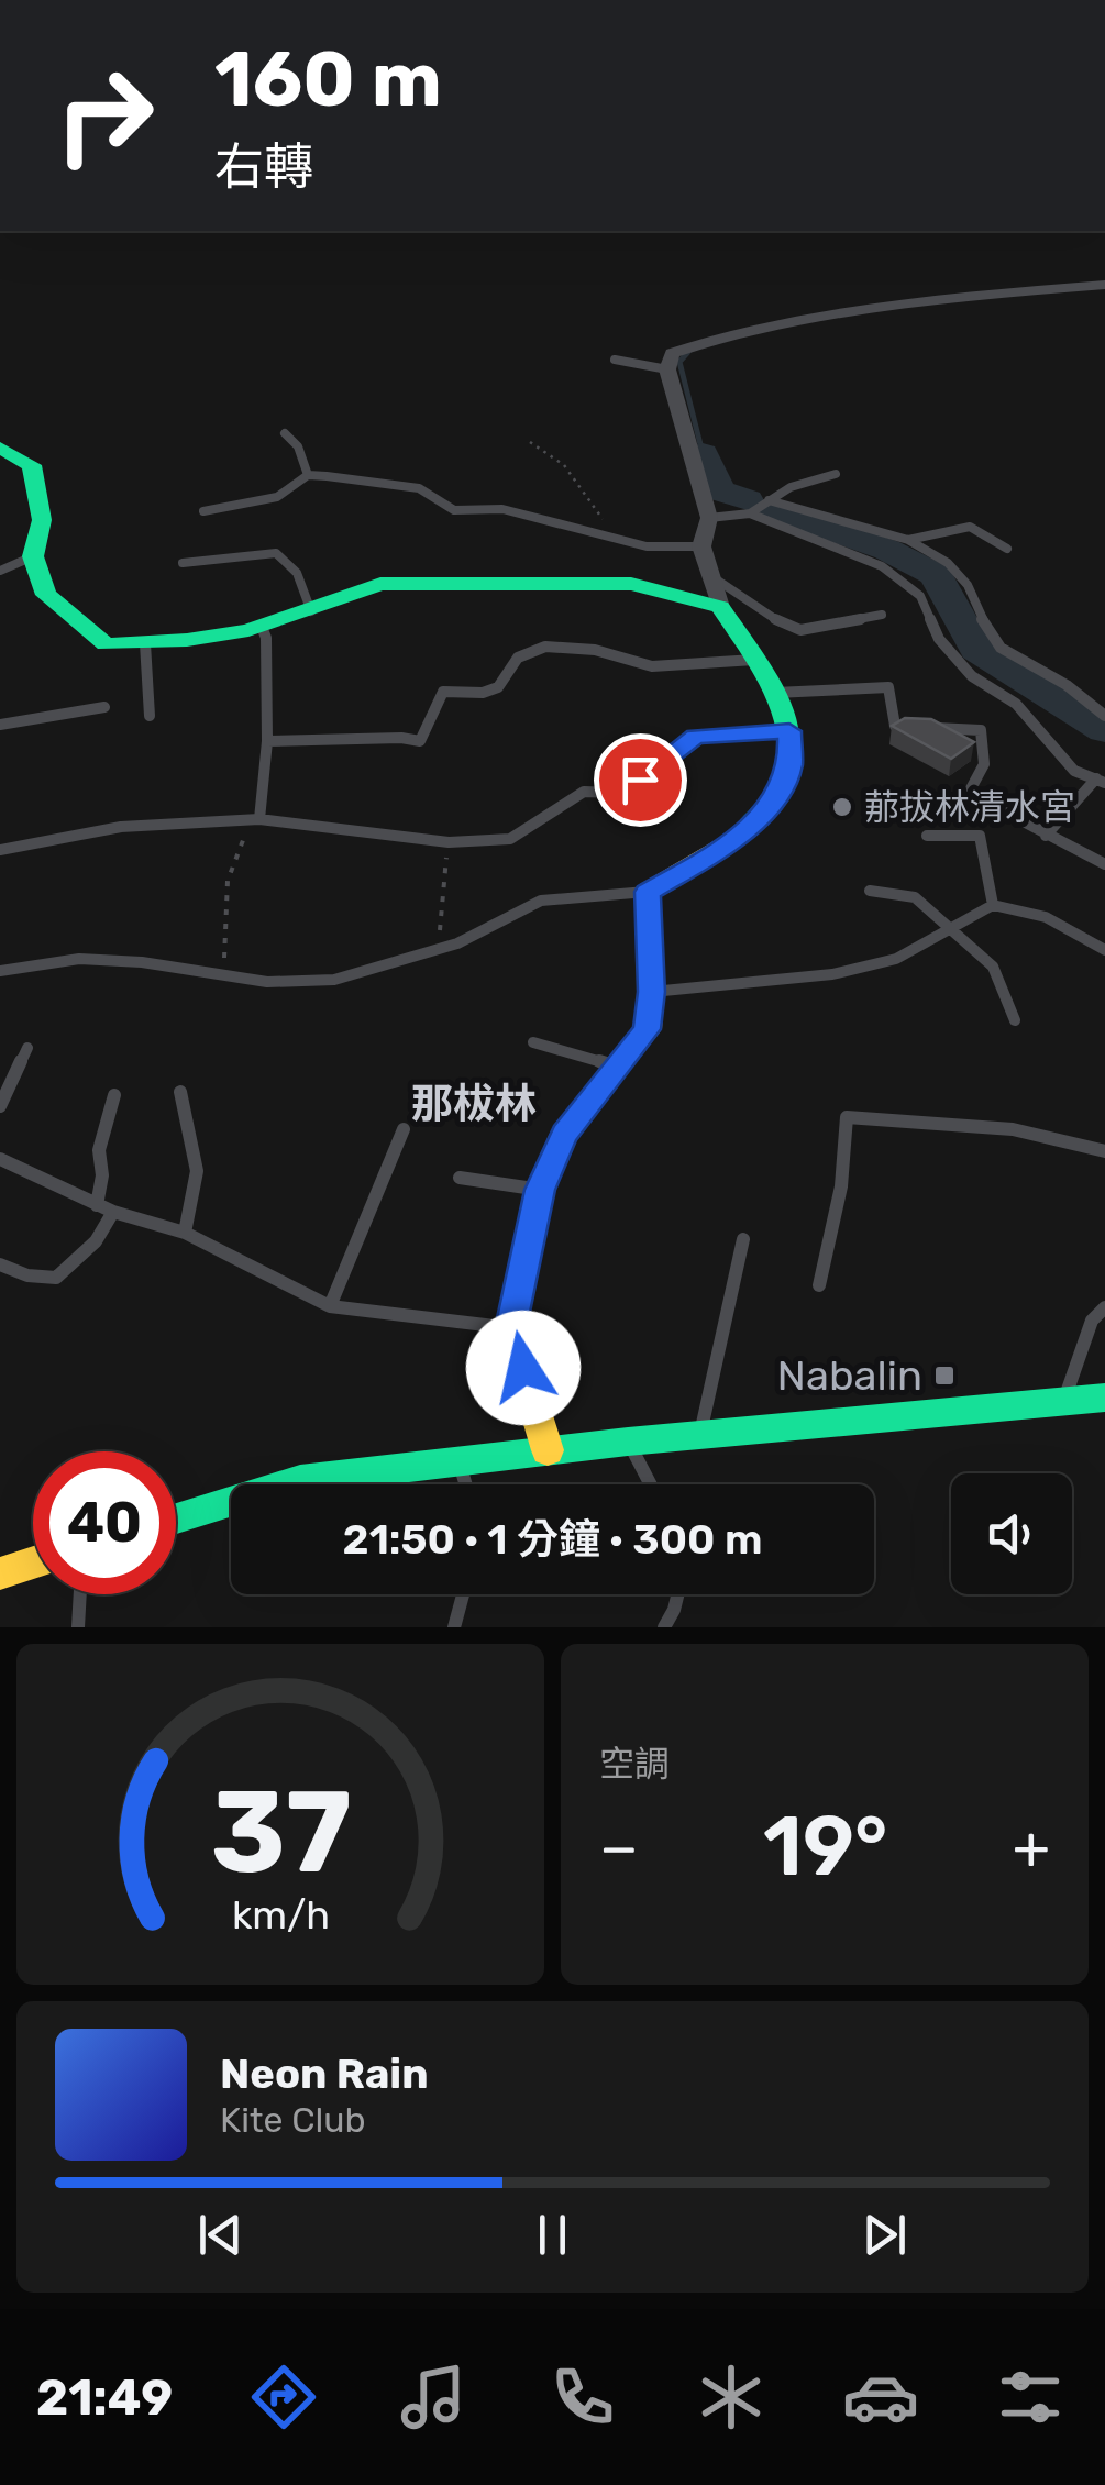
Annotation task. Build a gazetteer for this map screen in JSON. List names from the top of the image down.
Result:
{
  "districts": ["那柭林"],
  "places": {
    "other": ["𦰡拔林清水宮"],
    "transit": ["Nabalin"]
  },
  "page": {
    "turn": ["160 m", "右轉"],
    "limit": "40",
    "trip": "21:50 · 1 分鐘 · 300 m",
    "tile": "空調",
    "heat": ["−", "19°", "+"],
    "song": ["Neon Rain", "Kite Club"],
    "tabs": "21:49",
    "gauge": ["37", "km/h"]
  }
}
